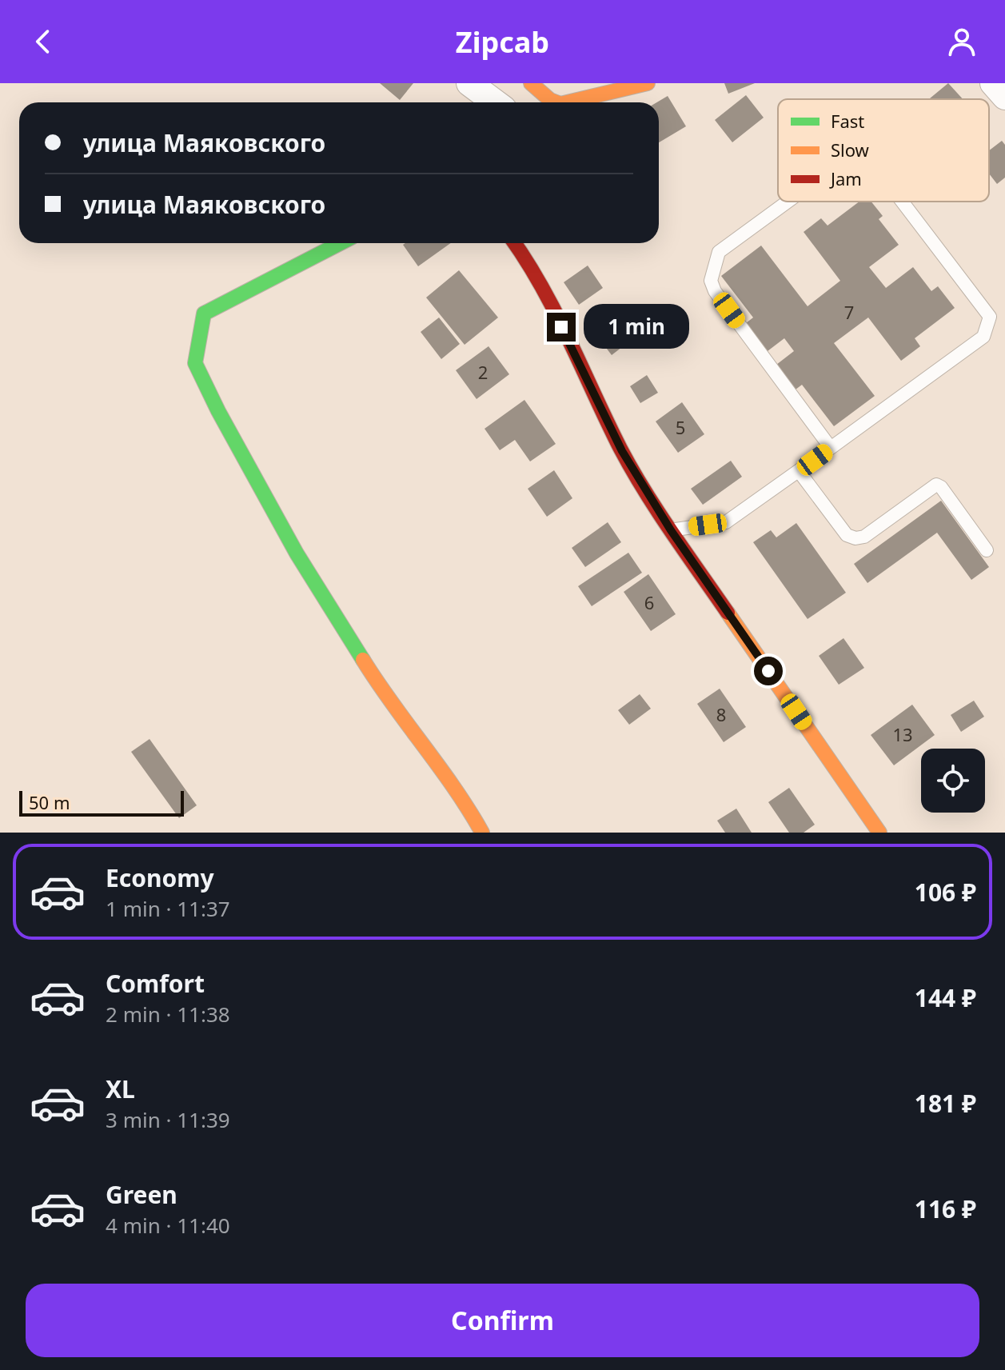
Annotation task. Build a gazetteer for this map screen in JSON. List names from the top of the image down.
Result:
{
  "house_numbers": [
    "7",
    "2",
    "5",
    "6",
    "8",
    "13"
  ],
  "legend": ["Fast", "Slow", "Jam"],
  "scale_bar": "50 m",
  "page": {
    "header": "Zipcab",
    "banner": ["улица Маяковского", "улица Маяковского"],
    "bubble": "1 min",
    "scale": "50 m",
    "list": [
      {
        "name": "Economy",
        "note": "1 min · 11:37",
        "value": "106 ₽"
      },
      {
        "name": "Comfort",
        "note": "2 min · 11:38",
        "value": "144 ₽"
      },
      {
        "name": "XL",
        "note": "3 min · 11:39",
        "value": "181 ₽"
      },
      {
        "name": "Green",
        "note": "4 min · 11:40",
        "value": "116 ₽"
      }
    ],
    "buttons": "Confirm"
  }
}
